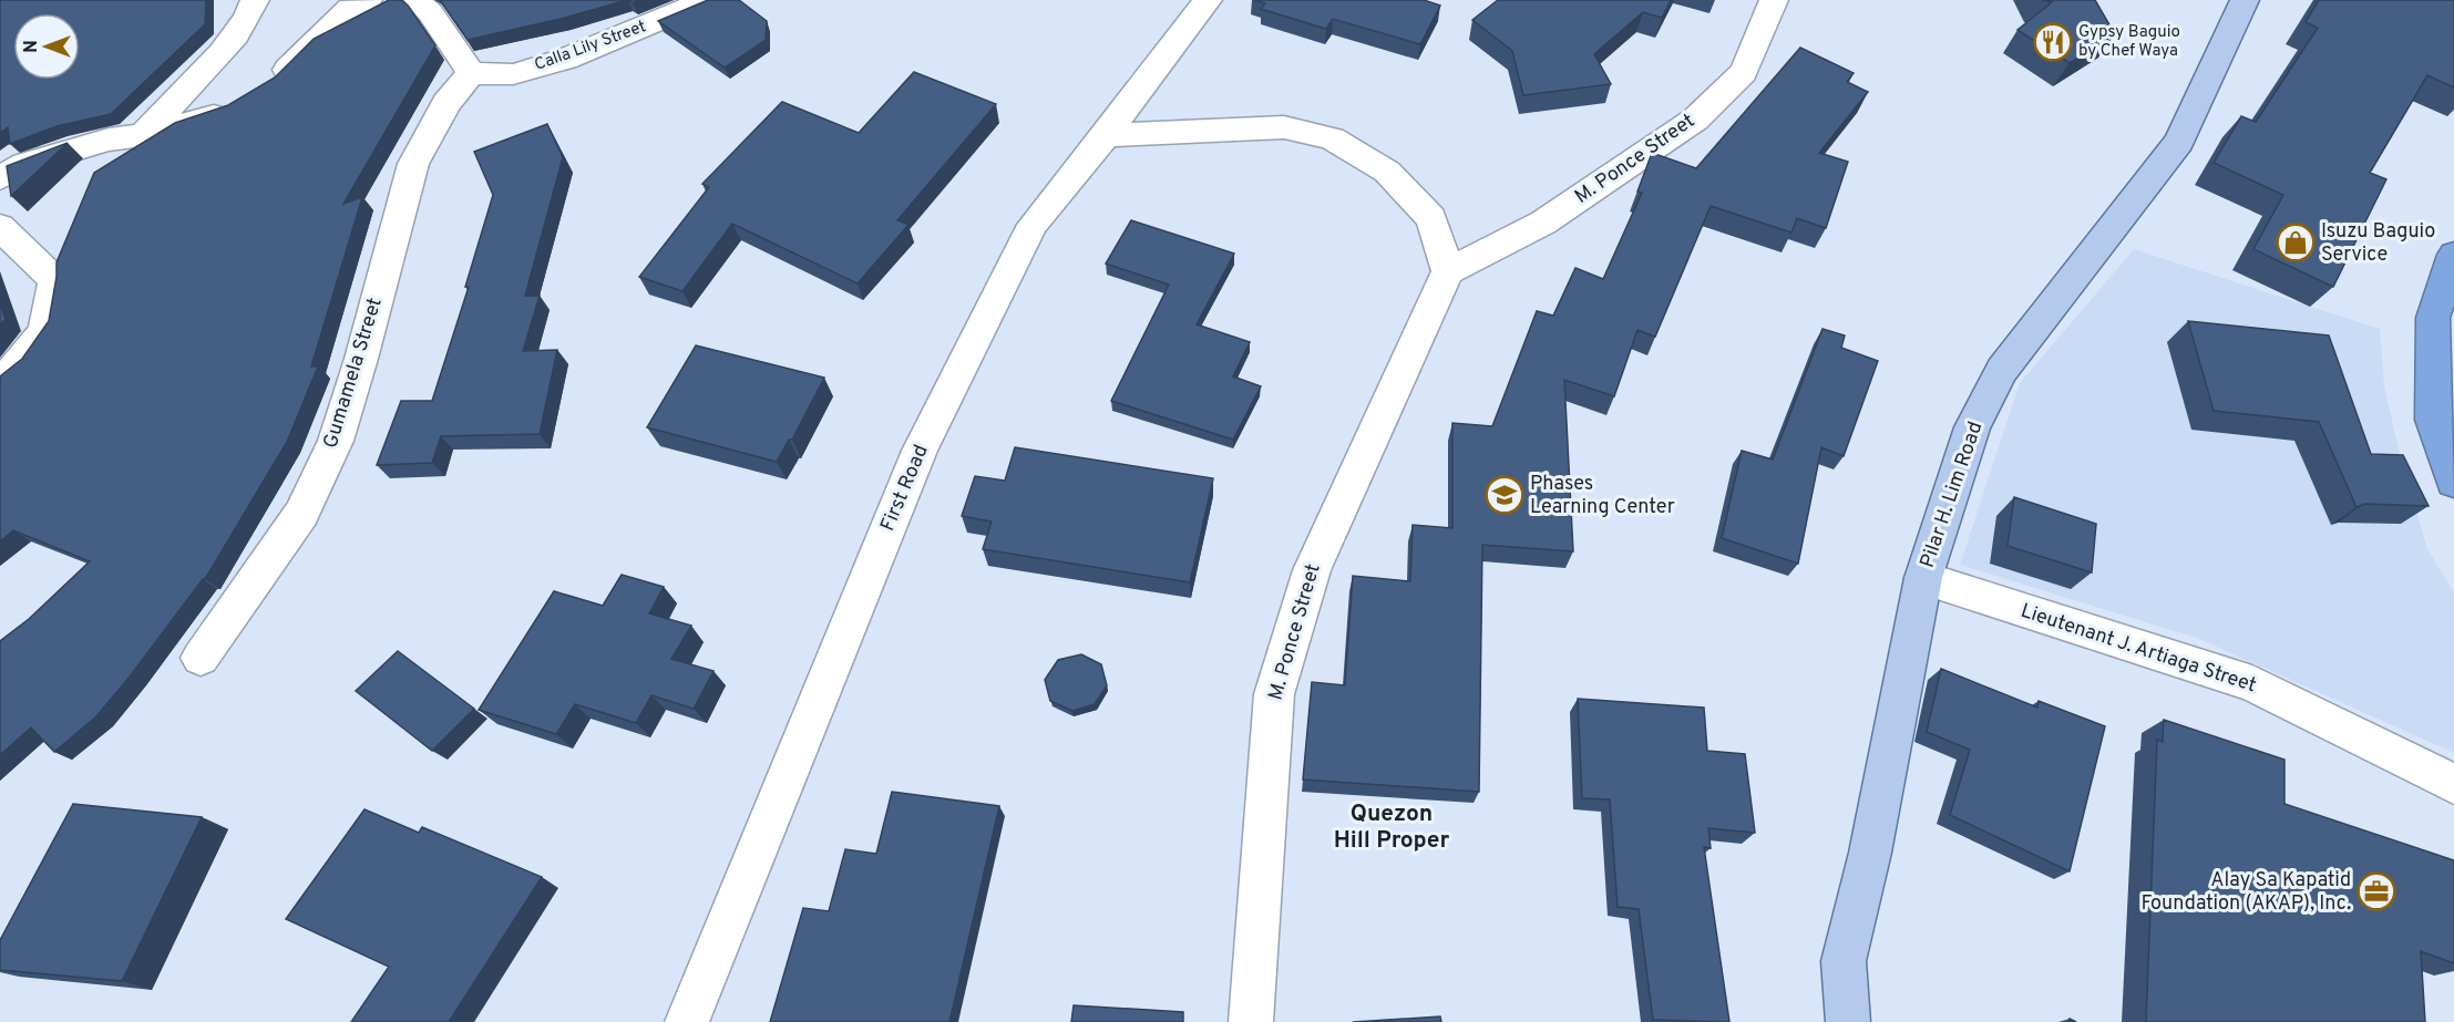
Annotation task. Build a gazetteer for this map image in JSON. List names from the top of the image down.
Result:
{
  "streets": {
    "main road": ["Pilar H. Lim Road"],
    "street": [
      "Calla Lily Street",
      "M. Ponce Street",
      "Gumamela Street",
      "First Road",
      "Lieutenant J. Artiaga Street"
    ]
  },
  "crossings": [
    ["Calla Lily Street", "Gumamela Street"],
    ["Pilar H. Lim Road", "Lieutenant J. Artiaga Street"]
  ],
  "districts": ["Quezon Hill Proper"],
  "places": {
    "restaurant": ["Gypsy Baguio by Chef Waya"],
    "shop": ["Isuzu Baguio Service"],
    "school or university": ["Phases Learning Center"],
    "office": ["Alay Sa Kapatid Foundation (AKAP), Inc."]
  },
  "north": "left"
}
